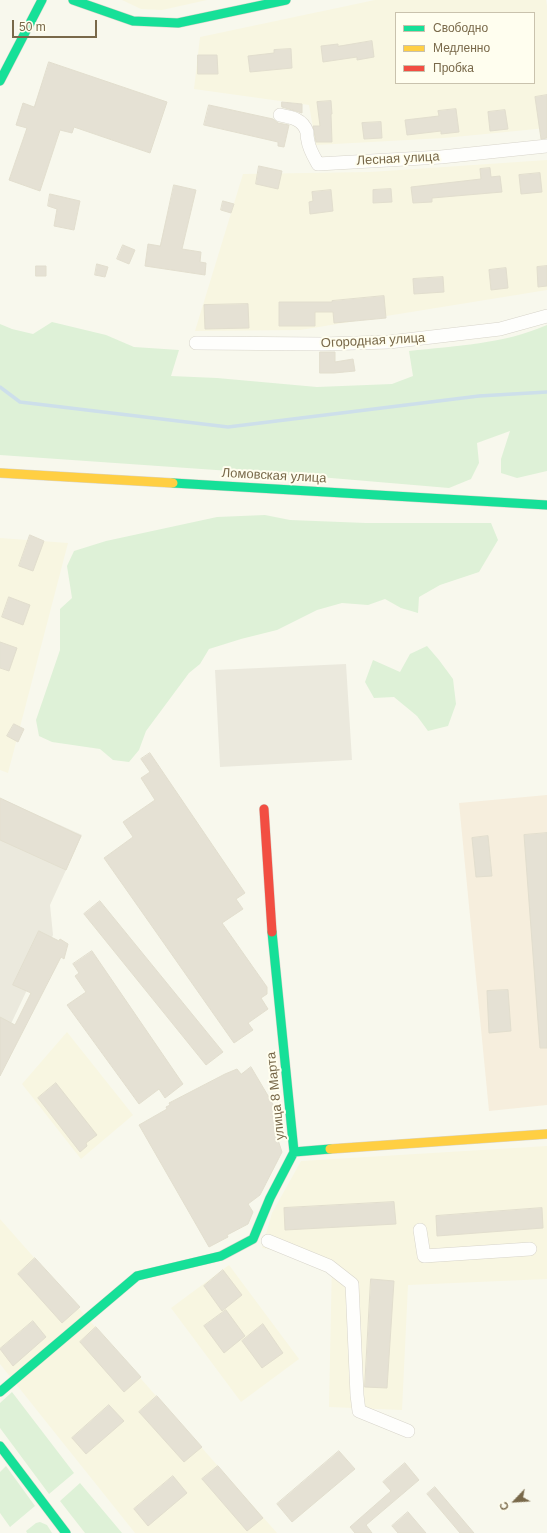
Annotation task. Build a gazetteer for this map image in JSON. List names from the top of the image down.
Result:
{
  "streets": {
    "street": [
      "Лесная улица",
      "Огородная улица",
      "Ломовская улица",
      "улица 8 Марта"
    ]
  },
  "legend": ["Свободно", "Медленно", "Пробка"],
  "scale_bar": "50 m",
  "north": "bottom left"
}
